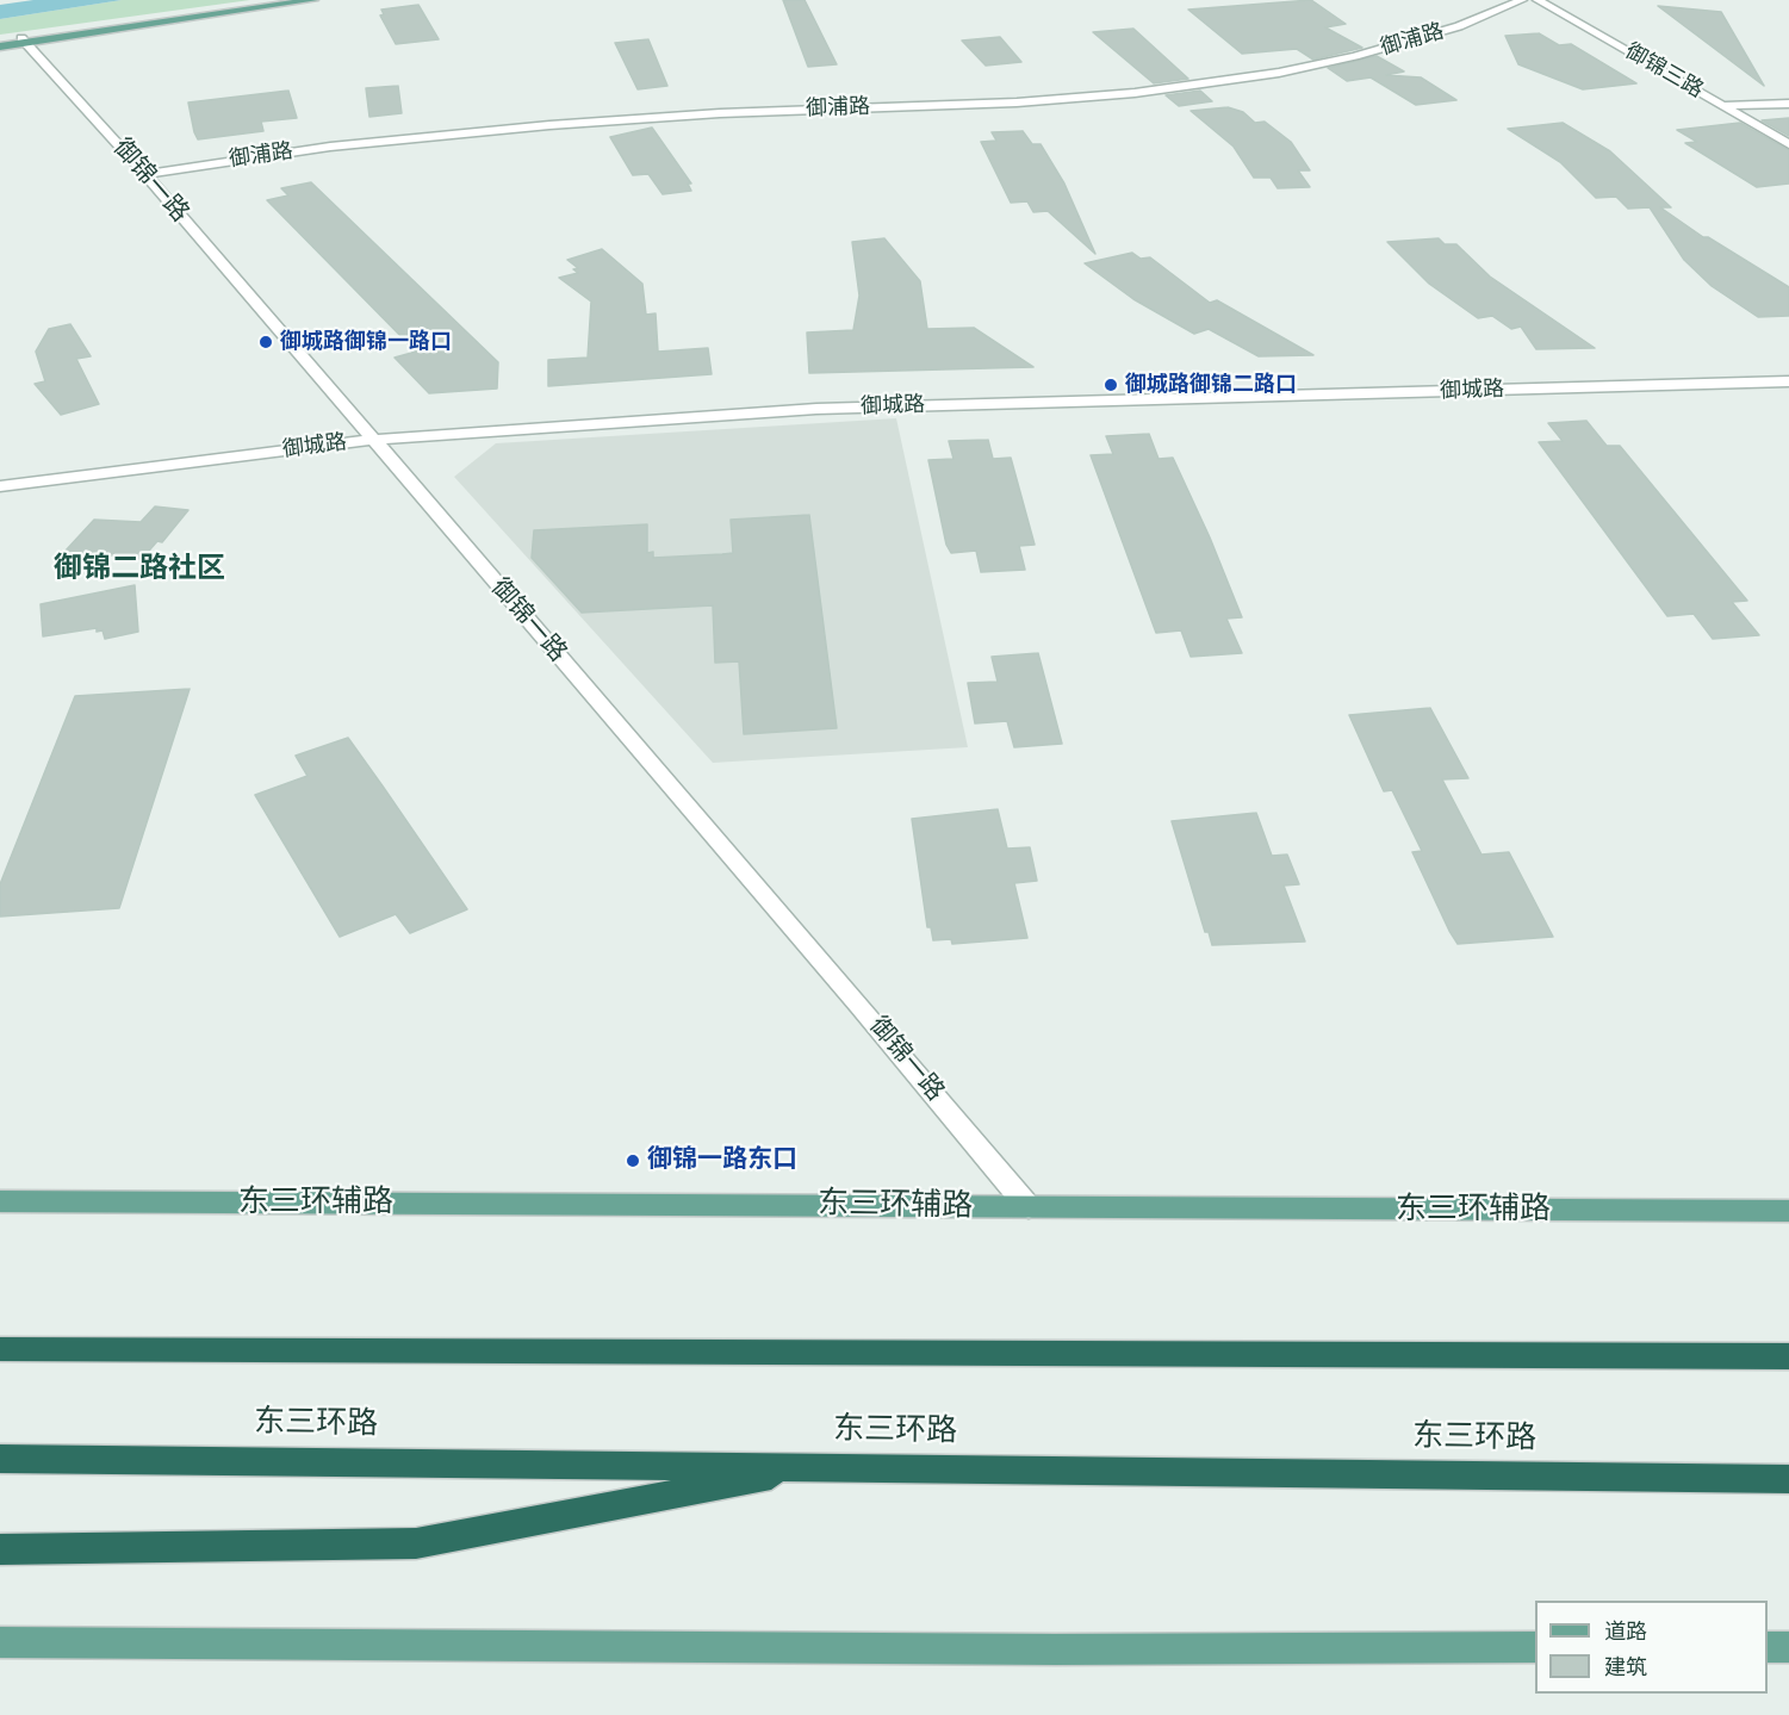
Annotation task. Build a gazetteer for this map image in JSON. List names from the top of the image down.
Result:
{
  "streets": {
    "highway": ["东三环路"],
    "main road": ["东三环辅路"],
    "street": [
      "御浦路",
      "御锦三路",
      "御锦一路",
      "御城路"
    ]
  },
  "crossings": [
    ["御浦路", "御锦一路"],
    ["御锦一路", "御城路"],
    ["御锦一路", "东三环辅路"]
  ],
  "districts": ["御锦二路社区"],
  "places": ["御城路御锦一路口", "御城路御锦二路口", "御锦一路东口"],
  "legend": ["道路", "建筑"]
}
